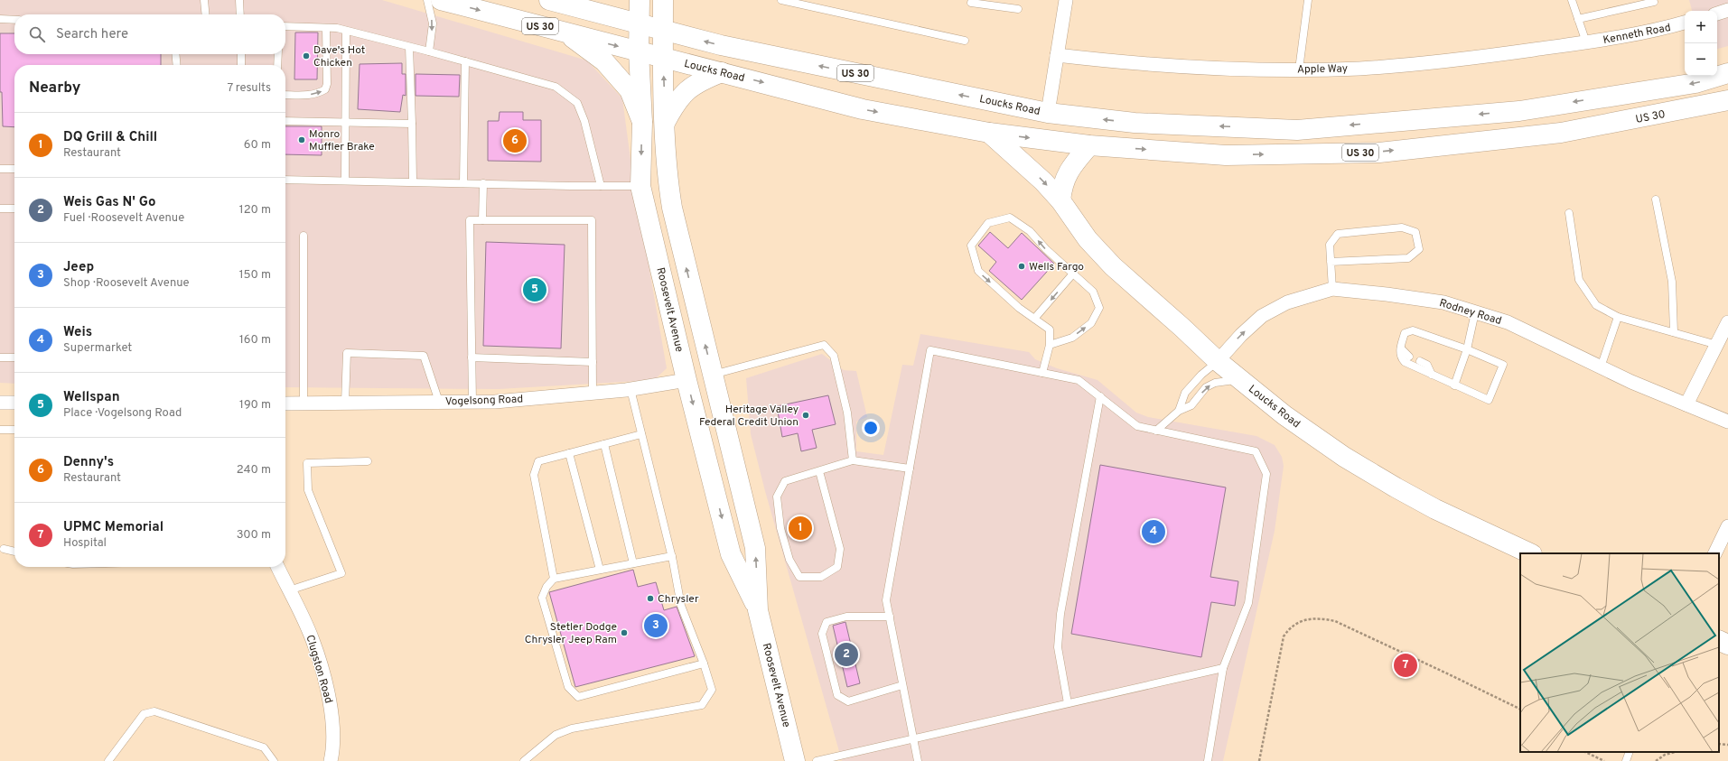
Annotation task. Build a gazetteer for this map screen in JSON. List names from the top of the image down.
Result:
{
  "streets": {
    "main road": ["US 30", "Loucks Road", "Roosevelt Avenue"],
    "street": [
      "Kenneth Road",
      "Apple Way",
      "Rodney Road",
      "Vogelsong Road",
      "Clugston Road"
    ]
  },
  "crossings": [
    ["US 30", "Loucks Road"],
    ["Kenneth Road", "Apple Way"],
    ["Loucks Road", "Roosevelt Avenue"],
    ["Loucks Road", "Rodney Road"],
    ["Roosevelt Avenue", "Vogelsong Road"]
  ],
  "places": [
    "Dave's Hot Chicken",
    "Monro Muffler Brake",
    "Wells Fargo",
    "Heritage Valley Federal Credit Union",
    "Chrysler",
    "Stetler Dodge Chrysler Jeep Ram"
  ],
  "page": {
    "map_buttons": ["+", "−"],
    "search": "Search here",
    "heading": ["Nearby", "7 results"],
    "list": [
      {
        "mark": "1",
        "name": "DQ Grill & Chill",
        "note": "Restaurant",
        "value": "60 m"
      },
      {
        "mark": "2",
        "name": "Weis Gas N' Go",
        "note": "Fuel · Roosevelt Avenue",
        "value": "120 m"
      },
      {
        "mark": "3",
        "name": "Jeep",
        "note": "Shop · Roosevelt Avenue",
        "value": "150 m"
      },
      {
        "mark": "4",
        "name": "Weis",
        "note": "Supermarket",
        "value": "160 m"
      },
      {
        "mark": "5",
        "name": "Wellspan",
        "note": "Place · Vogelsong Road",
        "value": "190 m"
      },
      {
        "mark": "6",
        "name": "Denny's",
        "note": "Restaurant",
        "value": "240 m"
      },
      {
        "mark": "7",
        "name": "UPMC Memorial",
        "note": "Hospital",
        "value": "300 m"
      }
    ],
    "pins": [
      "6",
      "5",
      "1",
      "4",
      "3",
      "2",
      "7"
    ]
  }
}
